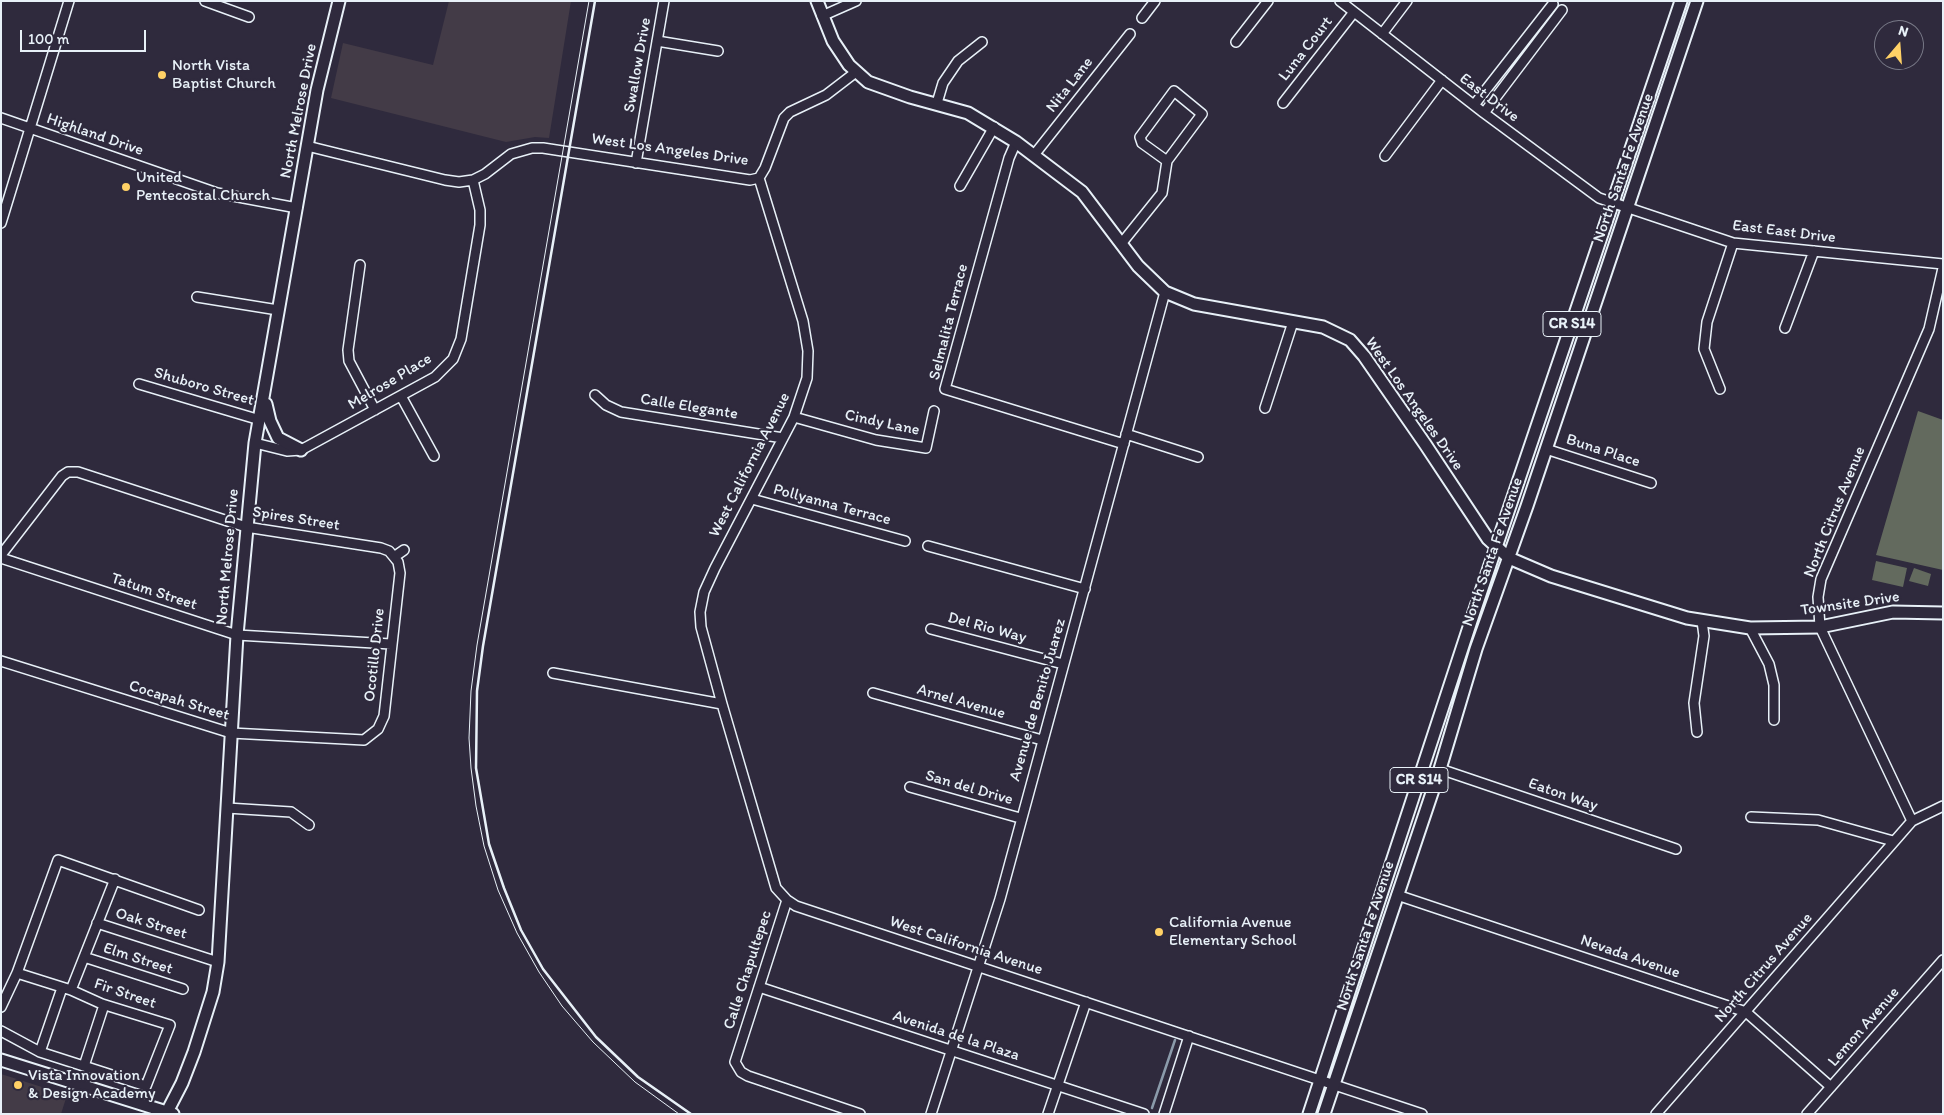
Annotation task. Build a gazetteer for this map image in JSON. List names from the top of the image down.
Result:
{
  "streets": {
    "main road": [
      "North Melrose Drive",
      "West Los Angeles Drive",
      "North Santa Fe Avenue",
      "CR S14",
      "Townsite Drive"
    ],
    "street": [
      "Luna Court",
      "Swallow Drive",
      "Nita Lane",
      "East Drive",
      "Highland Drive",
      "East East Drive",
      "Selmalita Terrace",
      "Melrose Place",
      "Shuboro Street",
      "Calle Elegante",
      "Cindy Lane",
      "Buna Place",
      "West California Avenue",
      "Pollyanna Terrace",
      "North Citrus Avenue",
      "Spires Street",
      "Tatum Street",
      "Del Rio Way",
      "Ocotillo Drive",
      "Avenue de Benito Juarez",
      "Cocapah Street",
      "Arnel Avenue",
      "San del Drive",
      "Eaton Way",
      "Oak Street",
      "Nevada Avenue",
      "Elm Street",
      "Calle Chapultepec",
      "Fir Street",
      "Lemon Avenue",
      "Avenida de la Plaza"
    ]
  },
  "crossings": [
    ["Luna Court", "East Drive"],
    ["Swallow Drive", "West Los Angeles Drive"],
    ["Nita Lane", "West Los Angeles Drive"],
    ["East Drive", "North Santa Fe Avenue"],
    ["East Drive", "East East Drive"],
    ["North Melrose Drive", "Highland Drive"],
    ["North Melrose Drive", "Shuboro Street"],
    ["North Melrose Drive", "Spires Street"],
    ["North Melrose Drive", "Tatum Street"],
    ["North Melrose Drive", "Cocapah Street"],
    ["North Melrose Drive", "Oak Street"],
    ["West Los Angeles Drive", "North Santa Fe Avenue"],
    ["West Los Angeles Drive", "Selmalita Terrace"],
    ["West Los Angeles Drive", "Melrose Place"],
    ["West Los Angeles Drive", "West California Avenue"],
    ["West Los Angeles Drive", "Townsite Drive"],
    ["West Los Angeles Drive", "Avenue de Benito Juarez"],
    ["North Santa Fe Avenue", "East East Drive"],
    ["North Santa Fe Avenue", "Buna Place"],
    ["North Santa Fe Avenue", "West California Avenue"],
    ["North Santa Fe Avenue", "Townsite Drive"],
    ["North Santa Fe Avenue", "Eaton Way"],
    ["North Santa Fe Avenue", "Nevada Avenue"],
    ["Selmalita Terrace", "Avenue de Benito Juarez"],
    ["Calle Elegante", "West California Avenue"],
    ["Cindy Lane", "West California Avenue"],
    ["West California Avenue", "Pollyanna Terrace"],
    ["West California Avenue", "Avenue de Benito Juarez"],
    ["West California Avenue", "Calle Chapultepec"],
    ["North Citrus Avenue", "Townsite Drive"],
    ["North Citrus Avenue", "Nevada Avenue"],
    ["Spires Street", "Tatum Street"],
    ["Spires Street", "Ocotillo Drive"],
    ["Tatum Street", "Ocotillo Drive"],
    ["Del Rio Way", "Avenue de Benito Juarez"],
    ["Ocotillo Drive", "Cocapah Street"],
    ["Avenue de Benito Juarez", "Arnel Avenue"],
    ["Avenue de Benito Juarez", "San del Drive"],
    ["Avenue de Benito Juarez", "Avenida de la Plaza"],
    ["Nevada Avenue", "Lemon Avenue"],
    ["Calle Chapultepec", "Avenida de la Plaza"]
  ],
  "places": [
    "North Vista Baptist Church",
    "United Pentecostal Church",
    "California Avenue Elementary School",
    "Vista Innovation & Design Academy"
  ],
  "scale_bar": "100 m",
  "north": "top"
}
